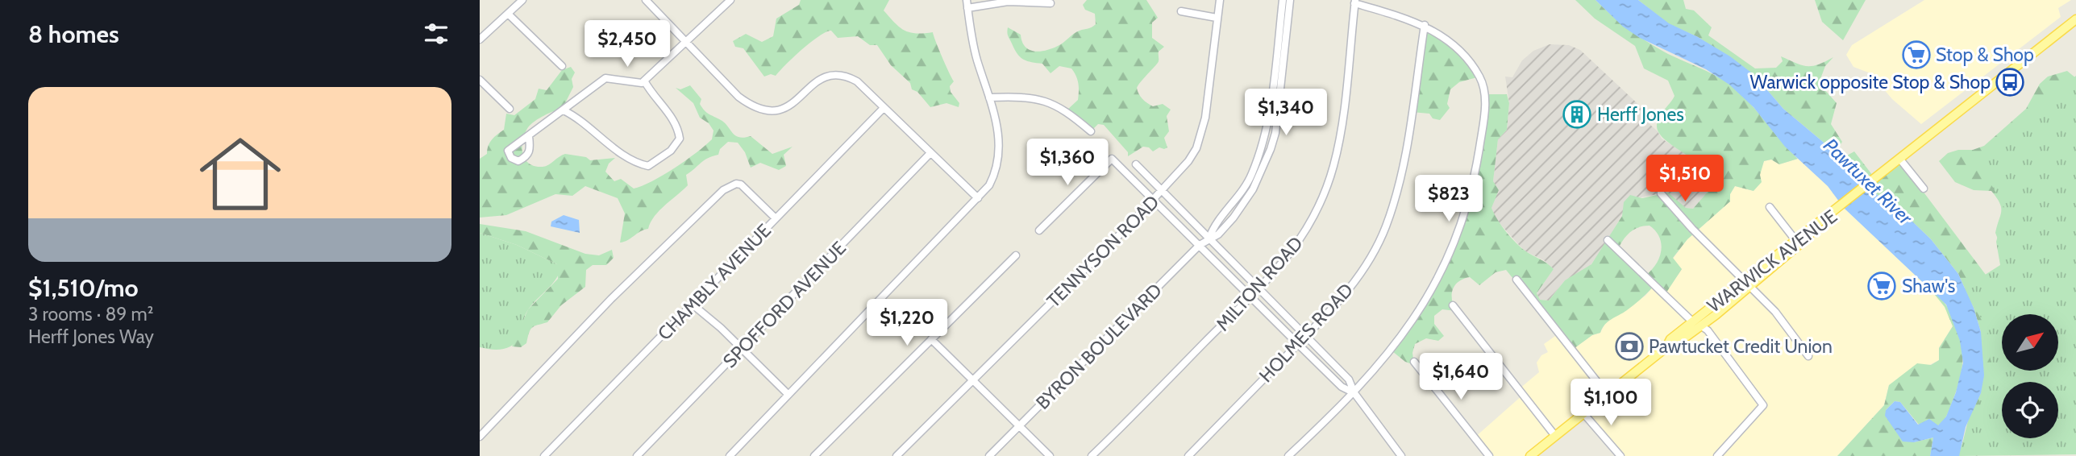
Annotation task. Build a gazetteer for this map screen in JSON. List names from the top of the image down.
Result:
{
  "streets": {
    "main road": ["WARWICK AVENUE"],
    "street": [
      "TENNYSON ROAD",
      "CHAMBLY AVENUE",
      "MILTON ROAD",
      "SPOFFORD AVENUE",
      "HOLMES ROAD",
      "BYRON BOULEVARD"
    ]
  },
  "water": ["Pawtuxet River"],
  "places": {
    "supermarket": ["Stop & Shop", "Shaw's"],
    "bus stop": ["Warwick opposite Stop & Shop"],
    "building": ["Herff Jones"],
    "bank": ["Pawtucket Credit Union"]
  },
  "north": "top right",
  "page": {
    "heading": "8 homes",
    "price": [
      "$2,450",
      "$1,340",
      "$1,360",
      "$1,510",
      "$823",
      "$1,220",
      "$1,640",
      "$1,100"
    ],
    "list": [
      {
        "name": "$1,510/mo",
        "note": "3 rooms · 89 m² · Herff Jones Way"
      }
    ]
  }
}
